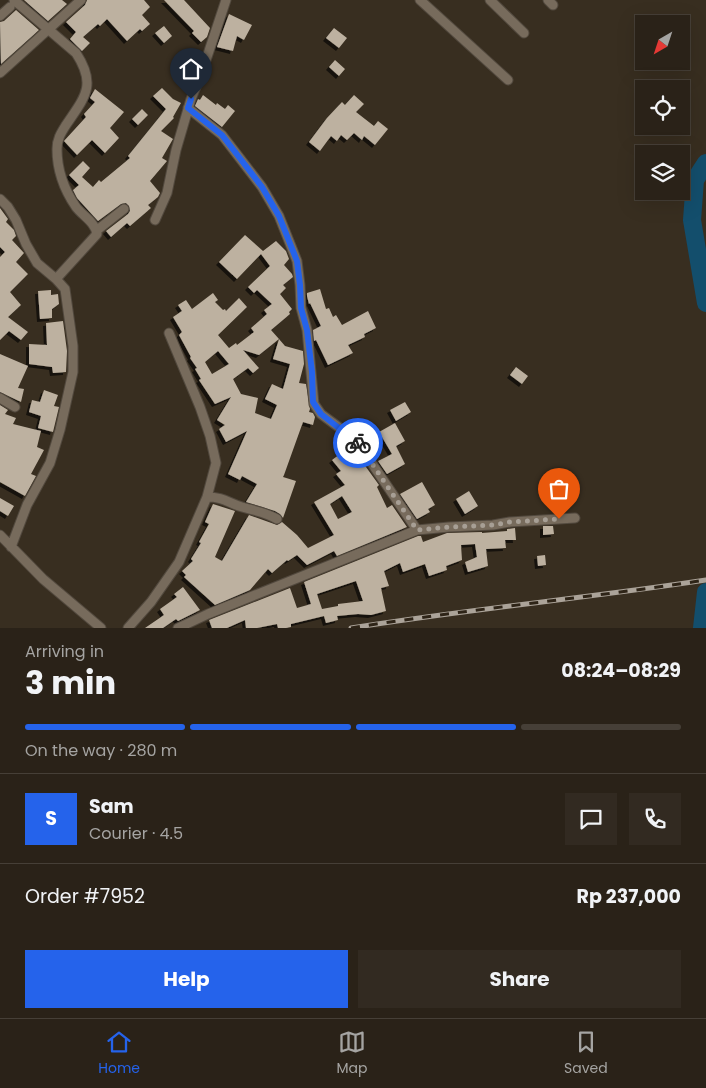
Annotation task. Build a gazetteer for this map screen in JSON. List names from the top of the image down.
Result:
{
  "north": "bottom left",
  "page": {
    "heading": ["3 min", "Arriving in", "08:24–08:29"],
    "panel": [
      "Sam",
      "Courier · 4.5",
      "Order #7952",
      "Rp 237,000"
    ],
    "bar": "On the way · 280 m",
    "round": "S",
    "buttons": ["Help", "Share"],
    "tabs": ["Home", "Map", "Saved"]
  }
}
